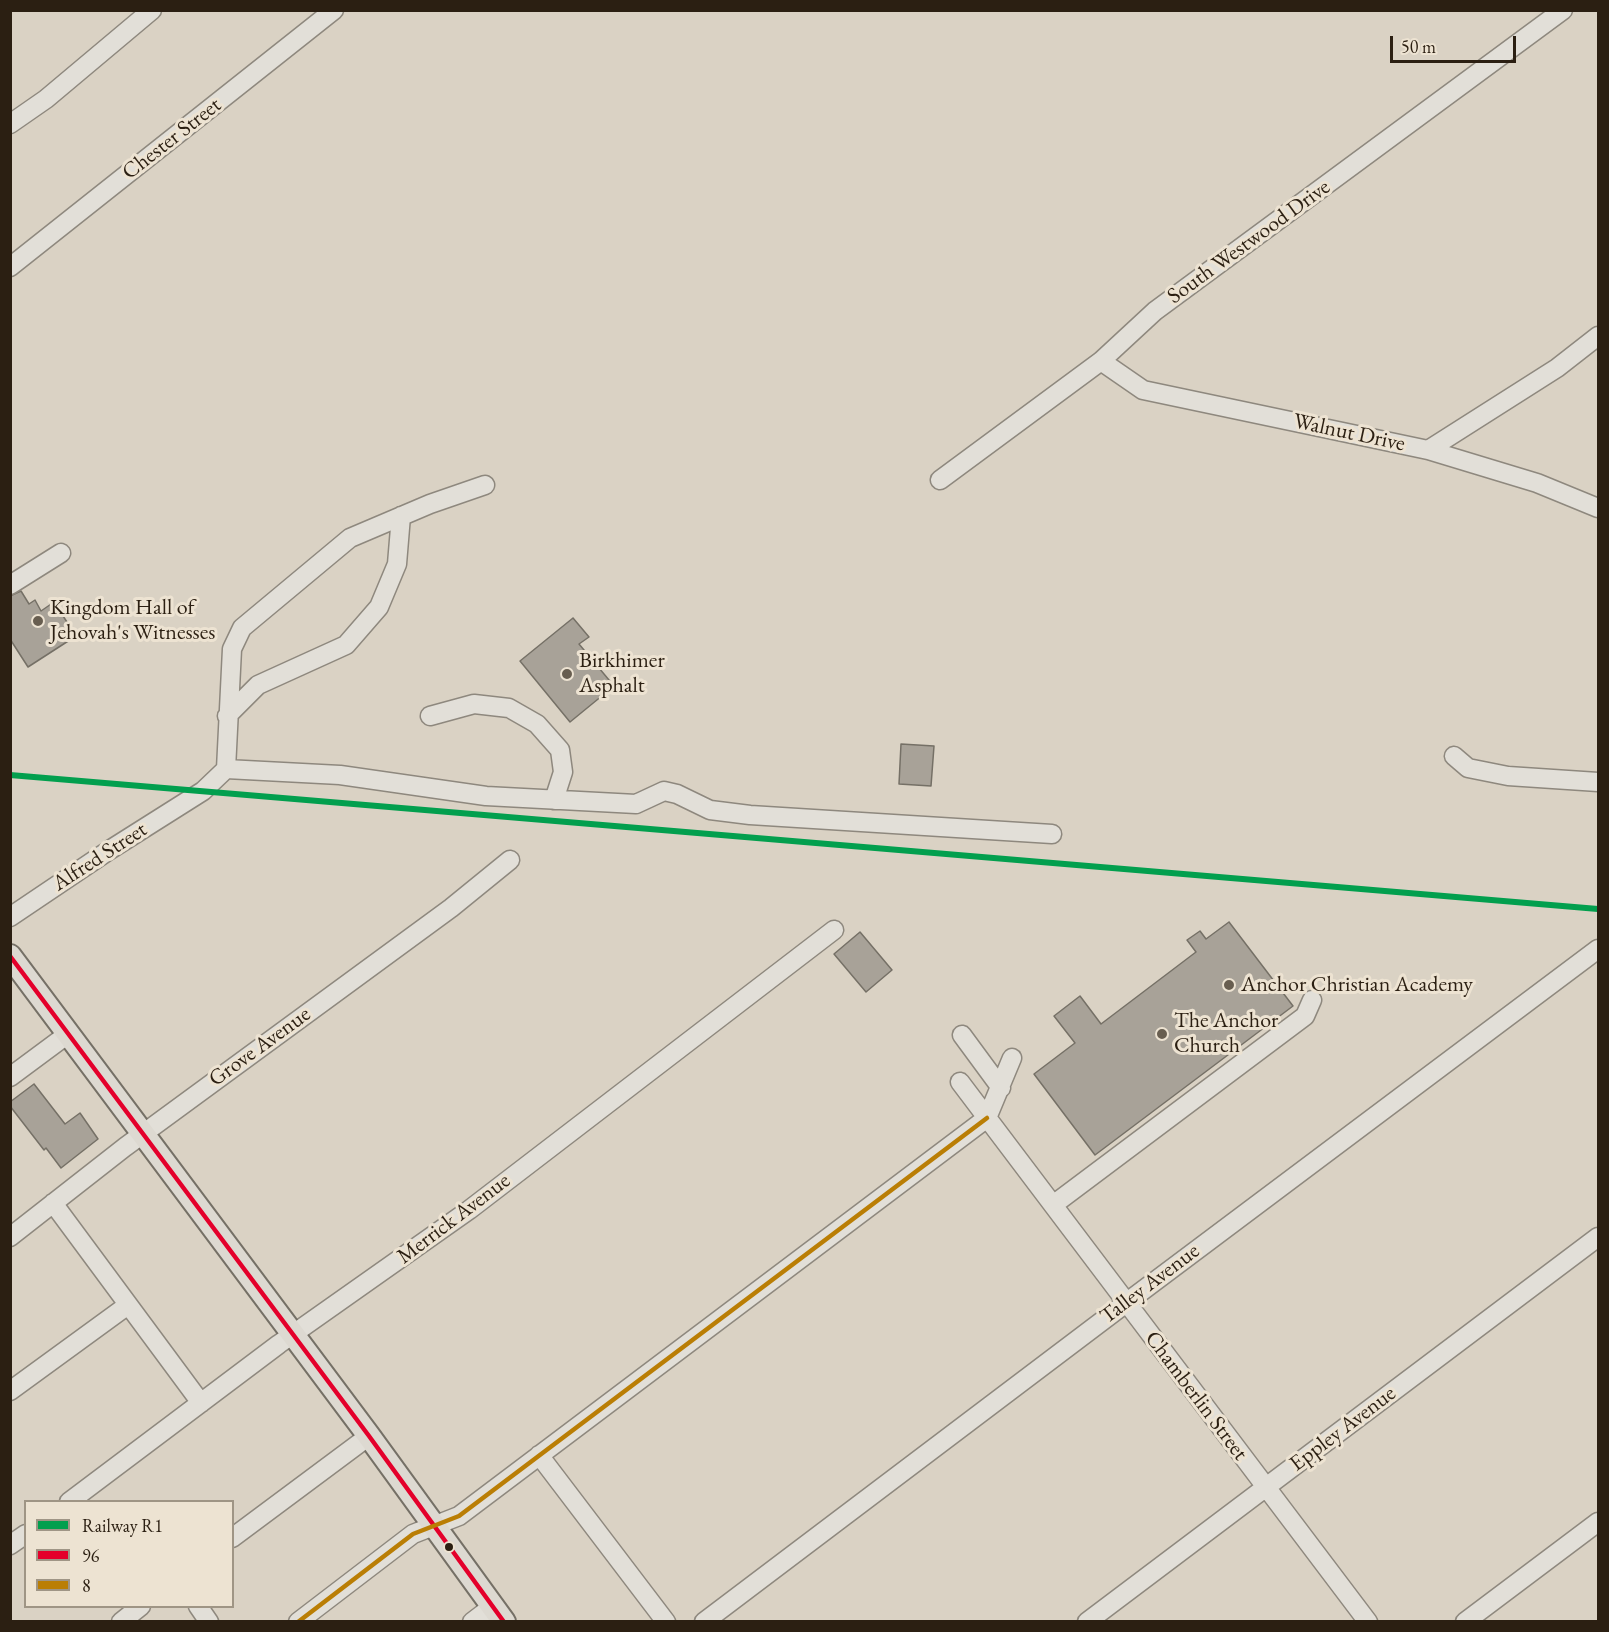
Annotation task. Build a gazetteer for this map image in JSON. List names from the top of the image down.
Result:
{
  "streets": {
    "street": [
      "Chester Street",
      "South Westwood Drive",
      "Walnut Drive",
      "Alfred Street",
      "Grove Avenue",
      "Merrick Avenue",
      "Talley Avenue",
      "Chamberlin Street",
      "Eppley Avenue"
    ]
  },
  "crossings": [
    ["South Westwood Drive", "Walnut Drive"],
    ["Talley Avenue", "Chamberlin Street"],
    ["Chamberlin Street", "Eppley Avenue"]
  ],
  "places": [
    "Kingdom Hall of Jehovah's Witnesses",
    "Birkhimer Asphalt",
    "Anchor Christian Academy",
    "The Anchor Church"
  ],
  "lines": ["rail line R1", "transit line 96", "transit line 8"],
  "legend": ["Railway R1", "96", "8"],
  "scale_bar": "50 m"
}
